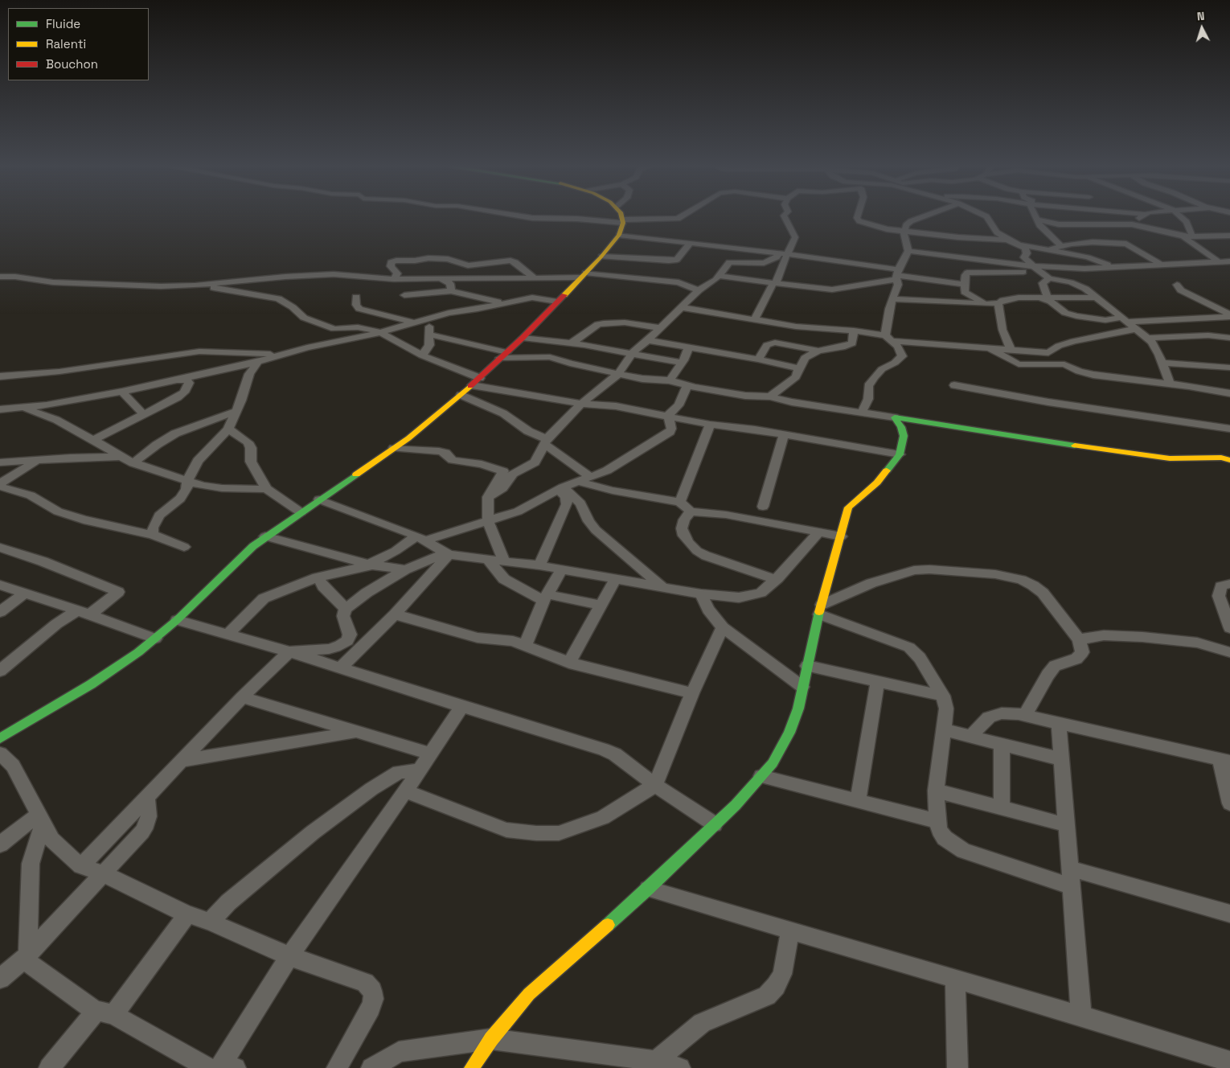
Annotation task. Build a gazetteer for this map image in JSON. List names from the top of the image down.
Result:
{
  "legend": ["Fluide", "Ralenti", "Bouchon"],
  "north": "top"
}
